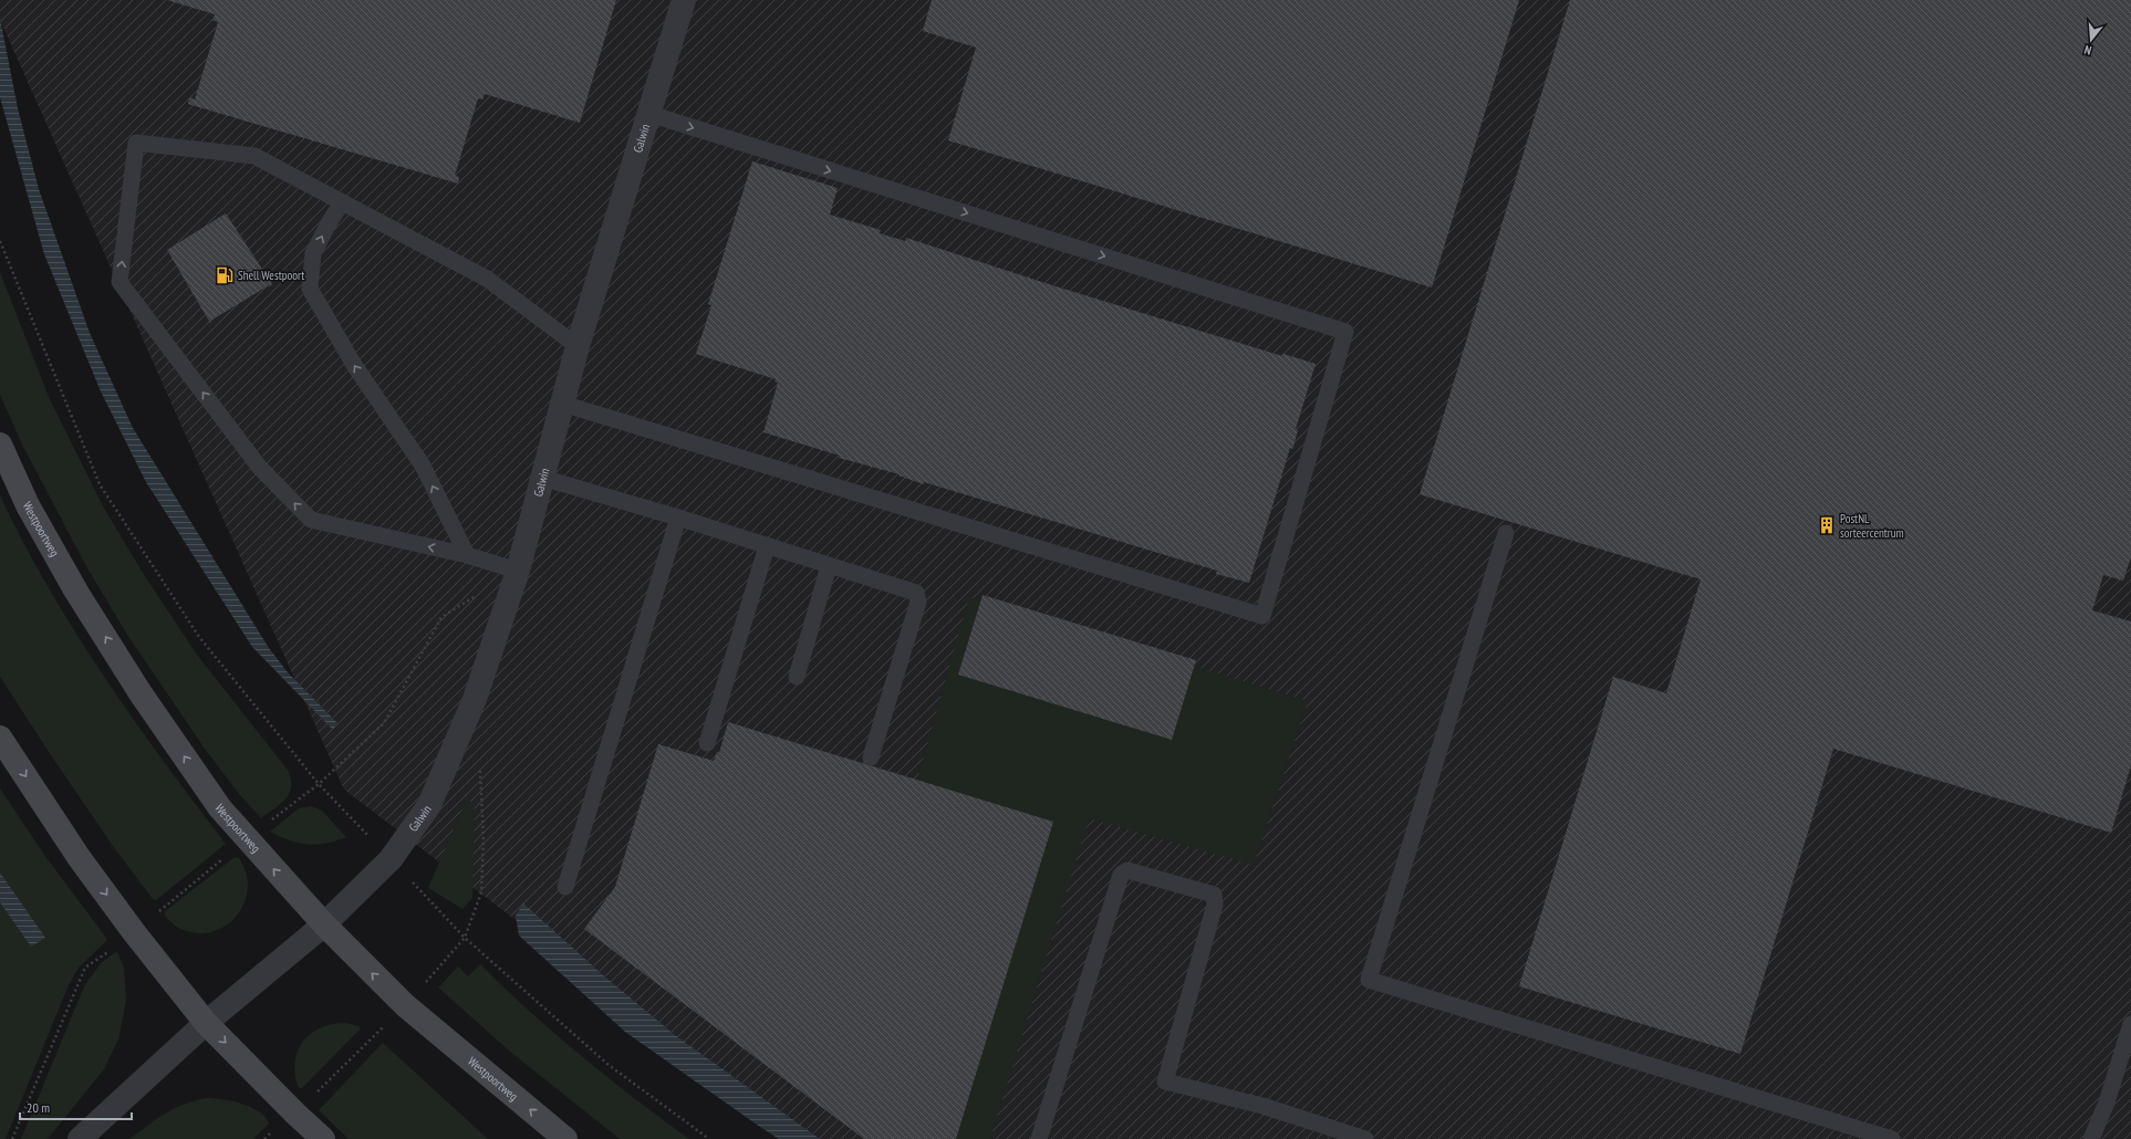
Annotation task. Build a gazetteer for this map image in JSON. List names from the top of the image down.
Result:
{
  "streets": {
    "main road": ["Westpoortweg"],
    "street": ["Galwin"]
  },
  "crossings": [
    ["Galwin", "Westpoortweg"]
  ],
  "places": {
    "fuel station": ["Shell Westpoort"],
    "building": ["PostNL sorteercentrum"]
  },
  "scale_bar": "20 m",
  "north": "bottom"
}
